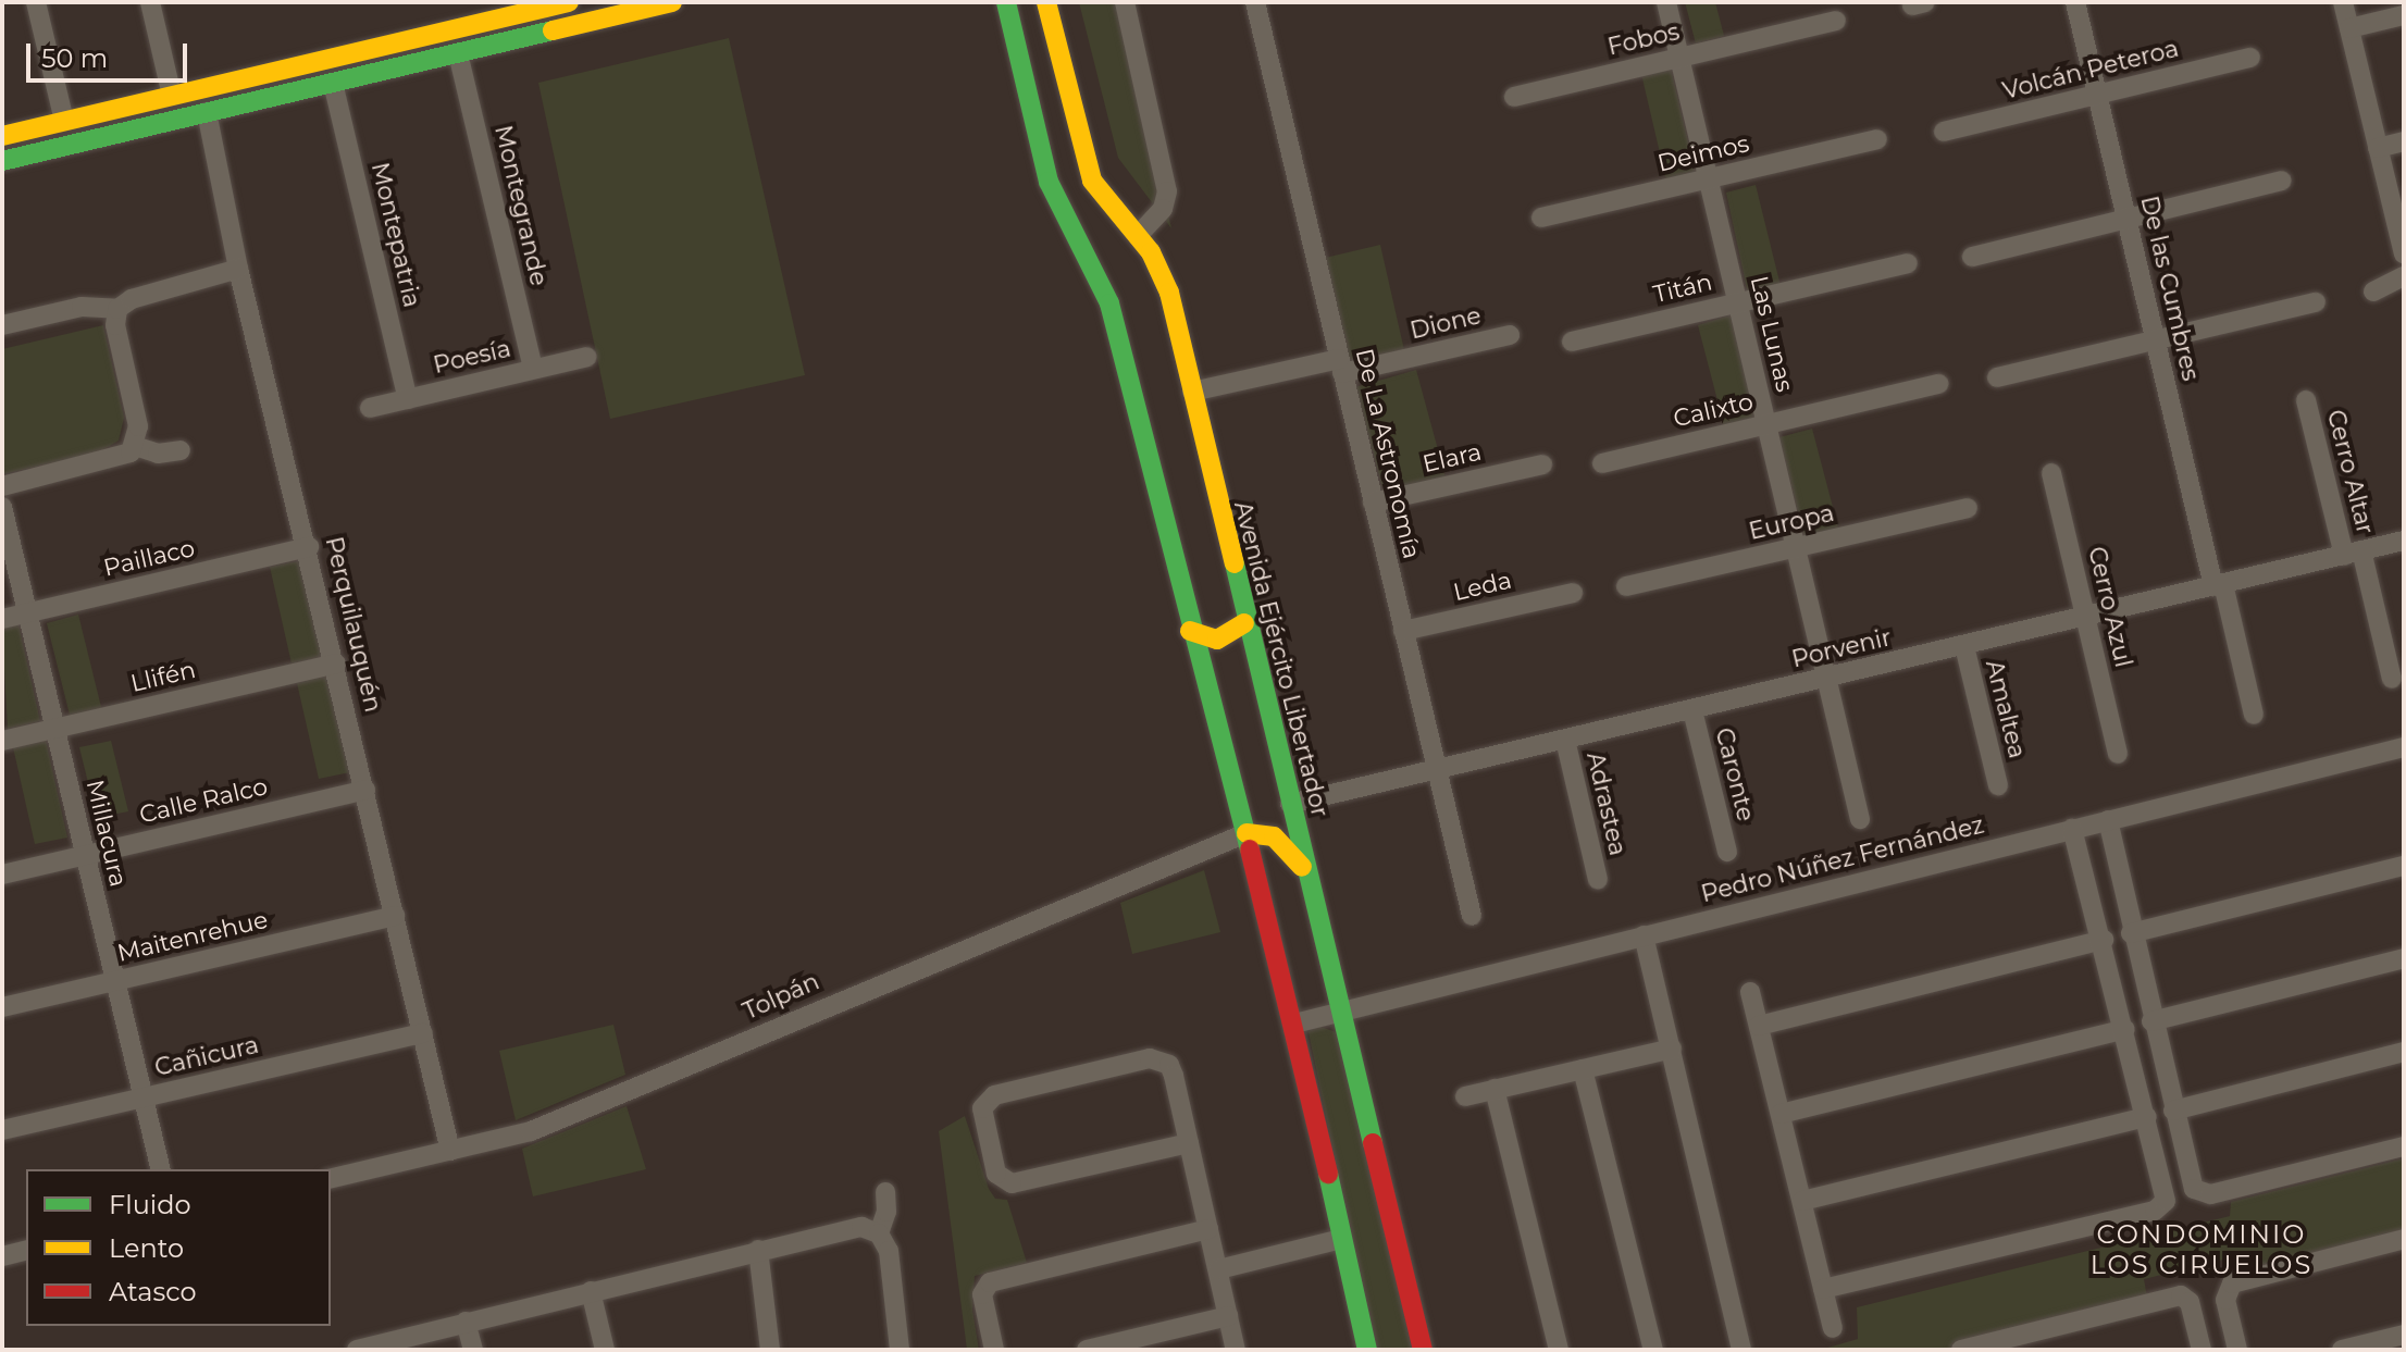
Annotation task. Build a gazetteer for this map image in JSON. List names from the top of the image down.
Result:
{
  "streets": {
    "main road": ["Avenida Ejército Libertador"],
    "street": [
      "Fobos",
      "Volcán Peteroa",
      "Deimos",
      "Montegrande",
      "Montepatria",
      "Titán",
      "De las Cumbres",
      "Dione",
      "Las Lunas",
      "Poesía",
      "Calixto",
      "De La Astronomía",
      "Elara",
      "Cerro Altar",
      "Europa",
      "Paillaco",
      "Leda",
      "Cerro Azul",
      "Perquilauquén",
      "Porvenir",
      "Llifén",
      "Amaltea",
      "Caronte",
      "Calle Ralco",
      "Adrastea",
      "Millacura",
      "Pedro Núñez Fernández",
      "Maitenrehue",
      "Tolpán",
      "Cañicura"
    ]
  },
  "crossings": [
    ["Fobos", "Las Lunas"],
    ["Volcán Peteroa", "De las Cumbres"],
    ["Deimos", "Las Lunas"],
    ["Montegrande", "Poesía"],
    ["Montepatria", "Poesía"],
    ["Titán", "Las Lunas"],
    ["De las Cumbres", "Porvenir"],
    ["Dione", "De La Astronomía"],
    ["Dione", "Avenida Ejército Libertador"],
    ["Las Lunas", "Calixto"],
    ["Las Lunas", "Europa"],
    ["Las Lunas", "Porvenir"],
    ["De La Astronomía", "Elara"],
    ["De La Astronomía", "Leda"],
    ["De La Astronomía", "Porvenir"],
    ["Cerro Altar", "Porvenir"],
    ["Paillaco", "Perquilauquén"],
    ["Paillaco", "Millacura"],
    ["Cerro Azul", "Porvenir"],
    ["Perquilauquén", "Llifén"],
    ["Perquilauquén", "Calle Ralco"],
    ["Perquilauquén", "Maitenrehue"],
    ["Perquilauquén", "Tolpán"],
    ["Perquilauquén", "Cañicura"],
    ["Porvenir", "Avenida Ejército Libertador"],
    ["Porvenir", "Amaltea"],
    ["Porvenir", "Caronte"],
    ["Porvenir", "Adrastea"],
    ["Avenida Ejército Libertador", "Pedro Núñez Fernández"],
    ["Llifén", "Millacura"],
    ["Calle Ralco", "Millacura"],
    ["Millacura", "Maitenrehue"],
    ["Millacura", "Cañicura"]
  ],
  "districts": ["CONDOMINIO LOS CIRUELOS"],
  "legend": ["Fluido", "Lento", "Atasco"],
  "scale_bar": "50 m"
}
